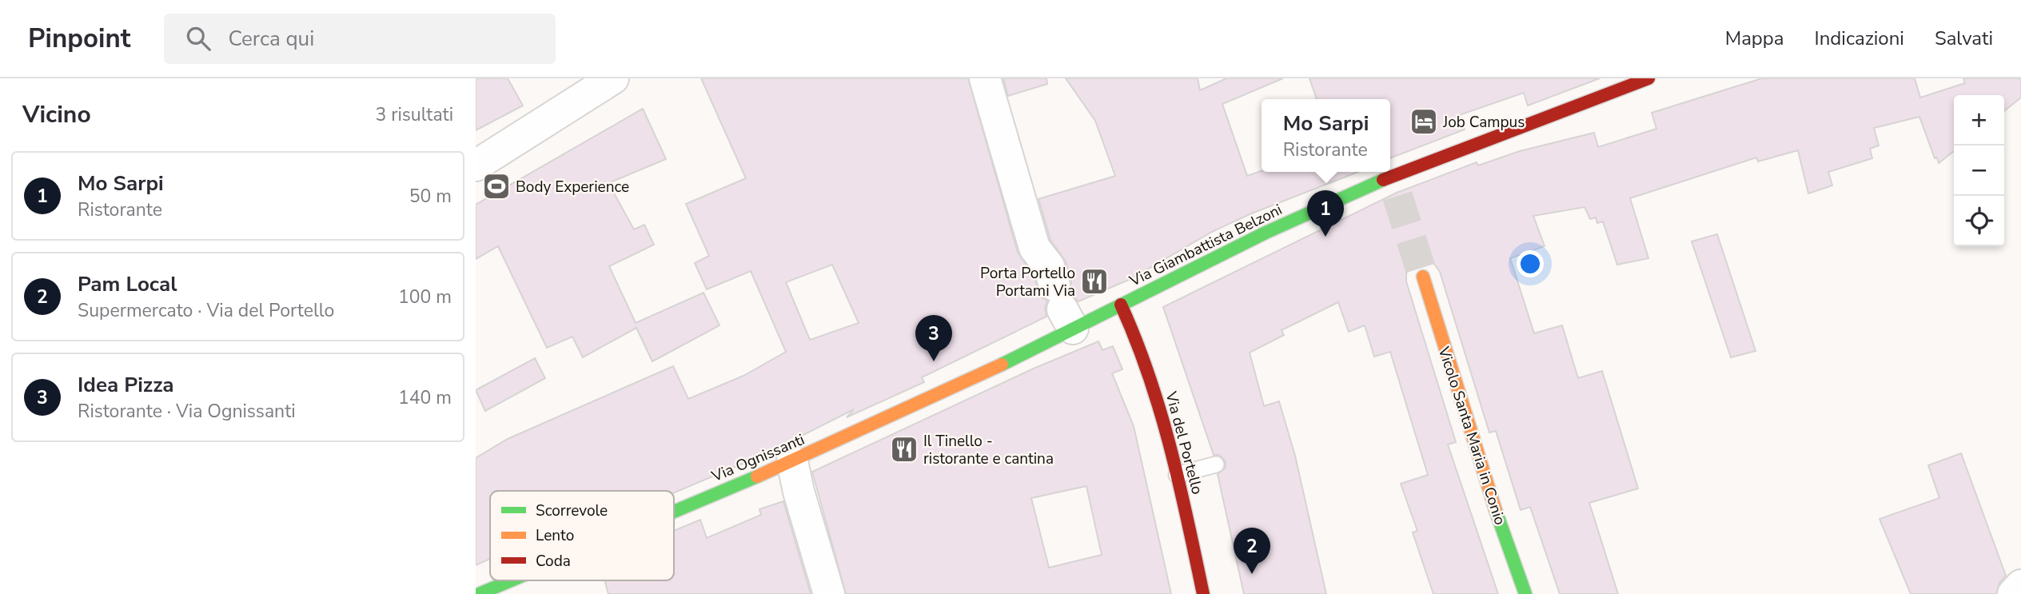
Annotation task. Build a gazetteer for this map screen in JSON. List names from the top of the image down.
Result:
{
  "streets": {
    "street": [
      "Via Giambattista Belzoni",
      "Vicolo Santa Maria in Conio",
      "Via del Portello",
      "Via Ognissanti"
    ]
  },
  "crossings": [
    ["Via Giambattista Belzoni", "Via del Portello"],
    ["Via Giambattista Belzoni", "Via Ognissanti"]
  ],
  "places": {
    "hotel": ["Job Campus"],
    "sports": ["Body Experience"],
    "restaurant": ["Porta Portello Portami Via", "Il Tinello - ristorante e cantina"]
  },
  "legend": ["Scorrevole", "Lento", "Coda"],
  "page": {
    "header": "Pinpoint",
    "search": "Cerca qui",
    "nav": ["Mappa", "Indicazioni", "Salvati"],
    "heading": ["Vicino", "3 risultati"],
    "map_buttons": ["+", "−"],
    "popup": ["Mo Sarpi", "Ristorante"],
    "list": [
      {
        "mark": "1",
        "name": "Mo Sarpi",
        "note": "Ristorante",
        "value": "50 m"
      },
      {
        "mark": "2",
        "name": "Pam Local",
        "note": "Supermercato · Via del Portello",
        "value": "100 m"
      },
      {
        "mark": "3",
        "name": "Idea Pizza",
        "note": "Ristorante · Via Ognissanti",
        "value": "140 m"
      }
    ],
    "pins": ["1", "3", "2"]
  }
}
